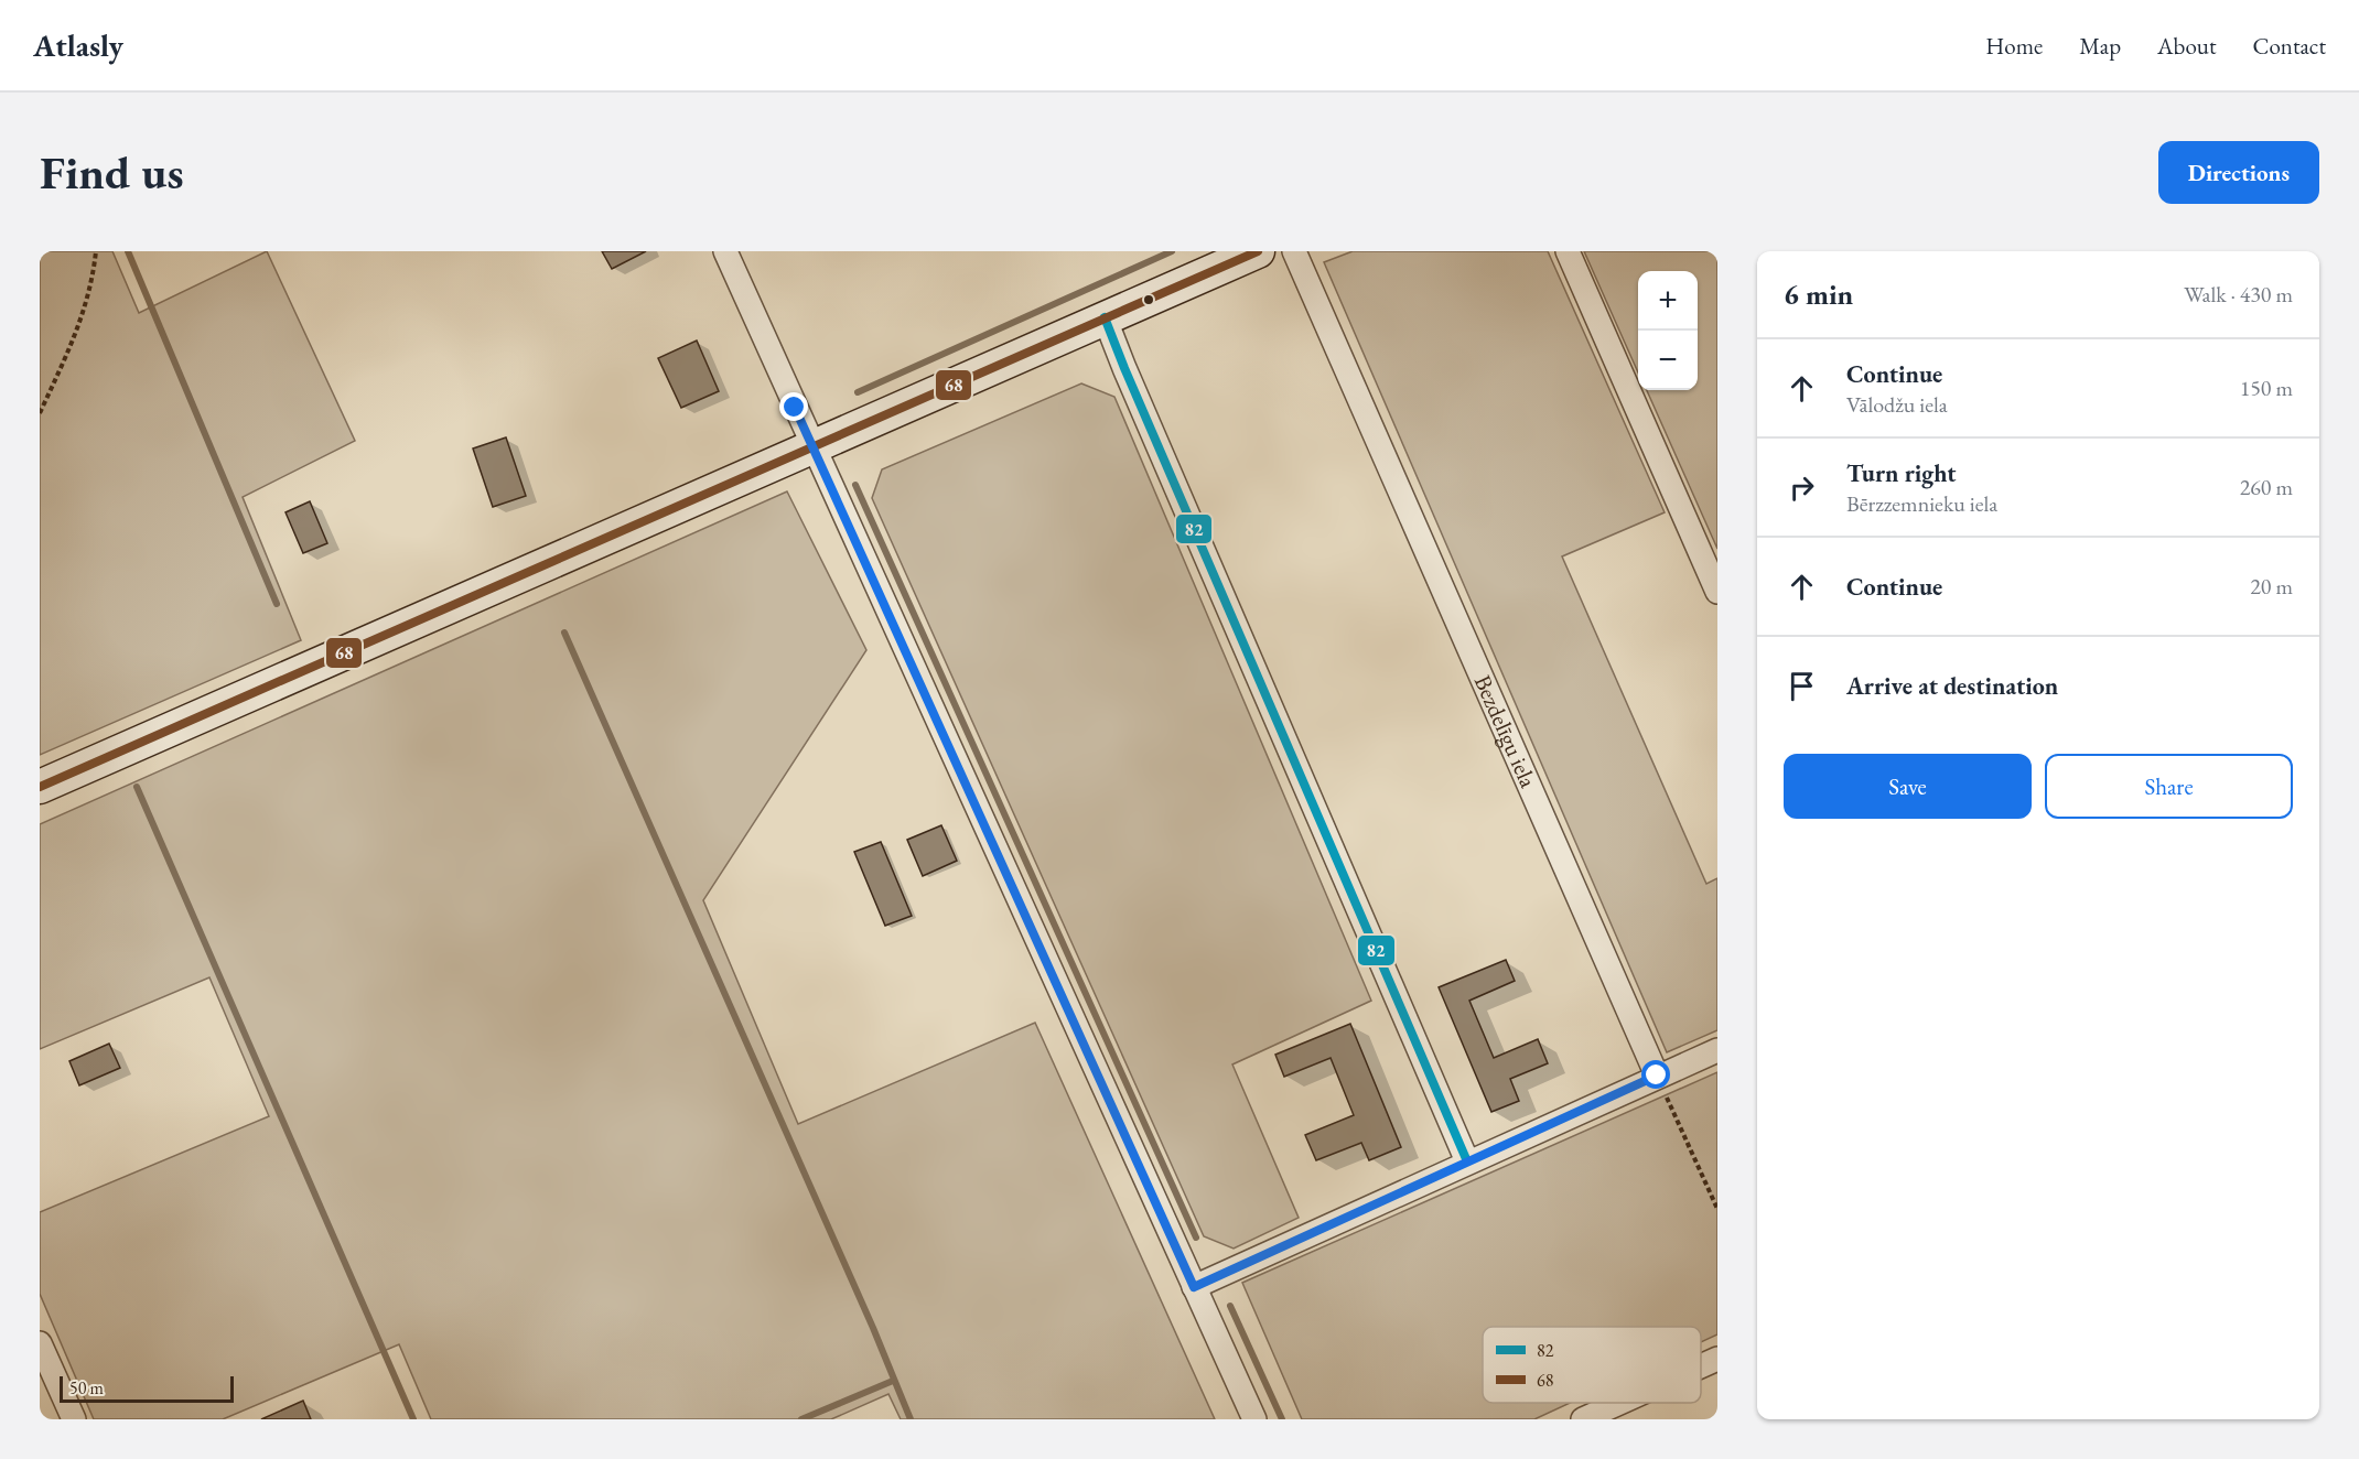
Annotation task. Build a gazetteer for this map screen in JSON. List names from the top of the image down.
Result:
{
  "streets": {
    "street": ["Bezdelīgu iela"]
  },
  "lines": ["transit line 68", "transit line 82"],
  "legend": ["82", "68"],
  "scale_bar": "50 m",
  "page": {
    "header": "Atlasly",
    "nav": [
      "Home",
      "Map",
      "About",
      "Contact"
    ],
    "buttons": [
      "Directions",
      ["Save", "Share"]
    ],
    "title": "Find us",
    "heading": ["6 min", "Walk · 430 m"],
    "map_buttons": ["+", "−"],
    "list": [
      ["Continue", "Vālodžu iela", "150 m"],
      ["Turn right", "Bērzzemnieku iela", "260 m"],
      ["Continue", "20 m"],
      "Arrive at destination"
    ],
    "scale": "50 m"
  }
}
